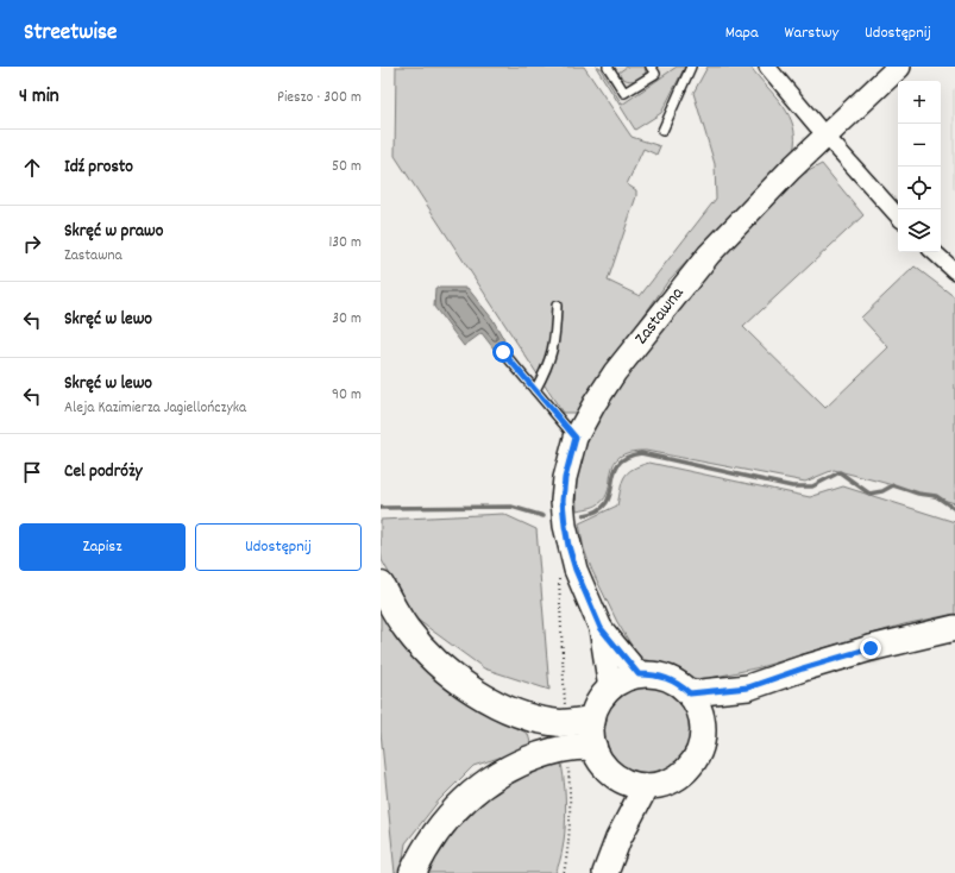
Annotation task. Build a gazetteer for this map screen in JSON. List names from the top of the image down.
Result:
{
  "streets": {
    "main road": ["Zastawna"]
  },
  "page": {
    "header": "Streetwise",
    "nav": ["Mapa", "Warstwy", "Udostępnij"],
    "heading": ["4 min", "Pieszo · 300 m"],
    "map_buttons": ["+", "−"],
    "list": [
      ["Idź prosto", "50 m"],
      ["Skręć w prawo", "Zastawna", "130 m"],
      ["Skręć w lewo", "30 m"],
      ["Skręć w lewo", "Aleja Kazimierza Jagiellończyka", "90 m"],
      "Cel podróży"
    ],
    "buttons": ["Zapisz", "Udostępnij"]
  }
}
